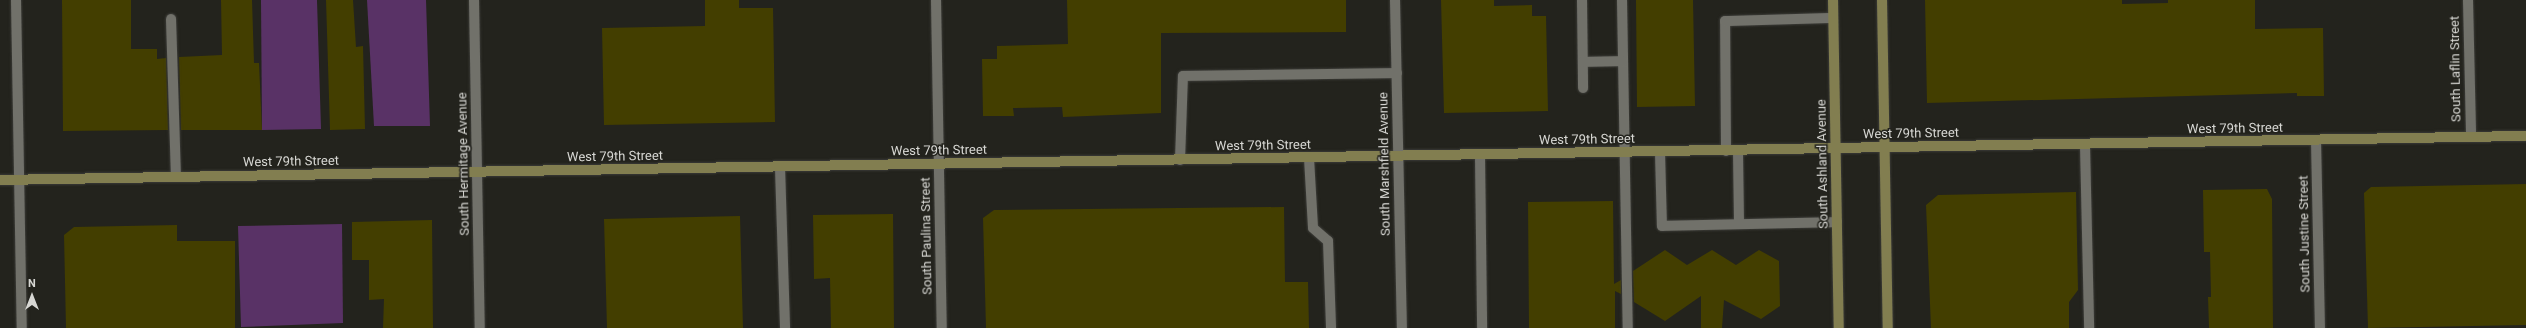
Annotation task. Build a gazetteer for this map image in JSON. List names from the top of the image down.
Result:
{
  "streets": {
    "main road": ["West 79th Street", "South Ashland Avenue"],
    "street": [
      "South Laflin Street",
      "South Hermitage Avenue",
      "South Marshfield Avenue",
      "South Justine Street",
      "South Paulina Street"
    ]
  },
  "crossings": [
    ["South Laflin Street", "West 79th Street"],
    ["West 79th Street", "South Hermitage Avenue"],
    ["West 79th Street", "South Marshfield Avenue"],
    ["West 79th Street", "South Ashland Avenue"],
    ["West 79th Street", "South Justine Street"],
    ["West 79th Street", "South Paulina Street"]
  ],
  "north": "top"
}
